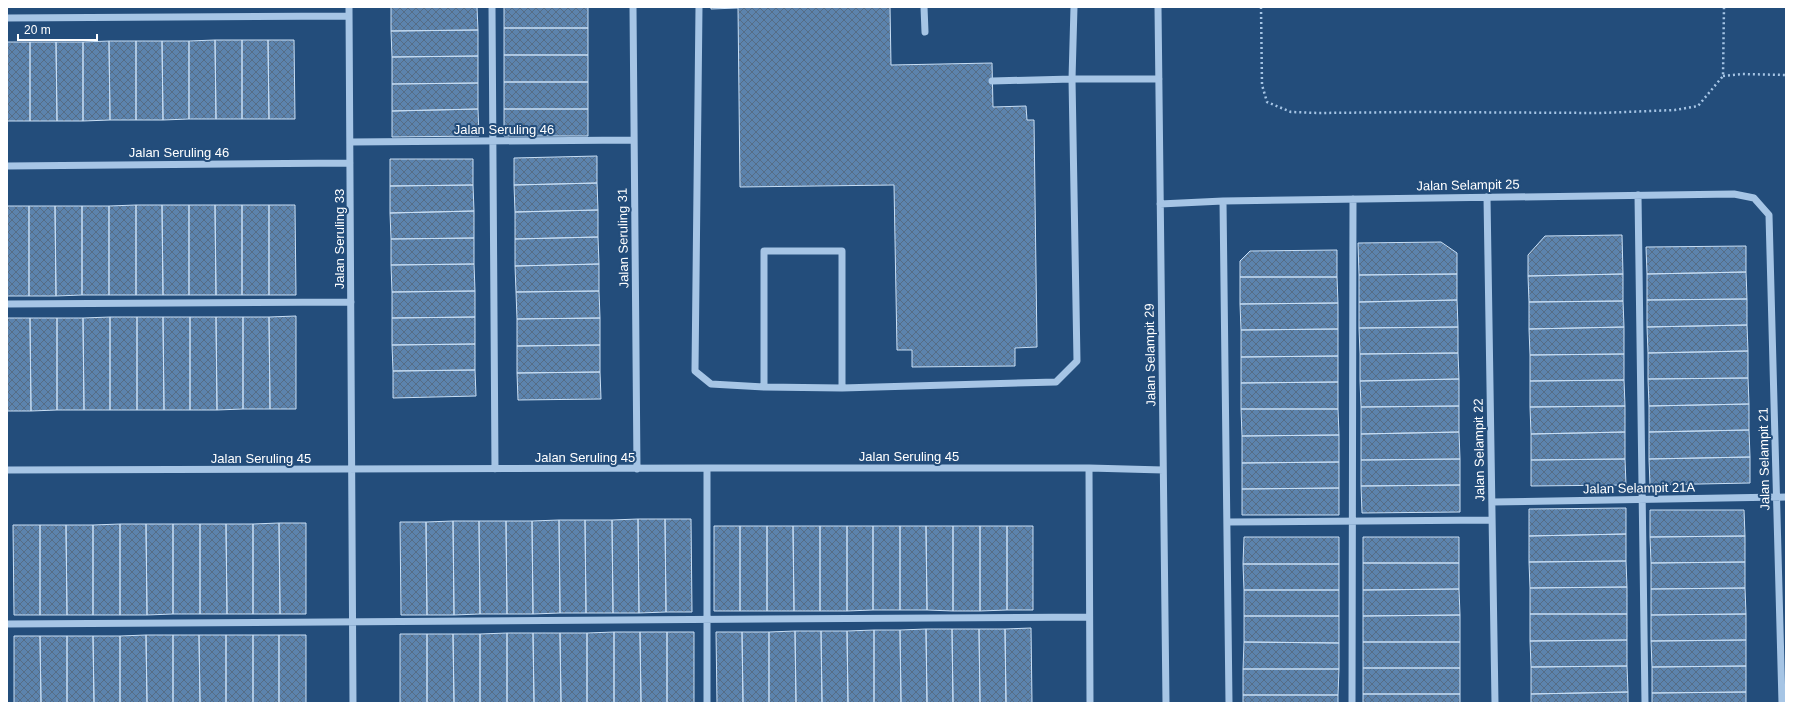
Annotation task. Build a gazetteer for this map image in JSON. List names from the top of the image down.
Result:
{
  "streets": {
    "street": [
      "Jalan Seruling 46",
      "Jalan Selampit 25",
      "Jalan Seruling 31",
      "Jalan Seruling 33",
      "Jalan Selampit 29",
      "Jalan Selampit 22",
      "Jalan Seruling 45",
      "Jalan Selampit 21",
      "Jalan Selampit 21A"
    ]
  },
  "crossings": [
    ["Jalan Seruling 46", "Jalan Seruling 31"],
    ["Jalan Seruling 46", "Jalan Seruling 33"],
    ["Jalan Selampit 25", "Jalan Selampit 29"],
    ["Jalan Selampit 25", "Jalan Selampit 22"],
    ["Jalan Selampit 25", "Jalan Selampit 21"],
    ["Jalan Seruling 31", "Jalan Seruling 45"],
    ["Jalan Seruling 33", "Jalan Seruling 45"],
    ["Jalan Selampit 29", "Jalan Seruling 45"],
    ["Jalan Selampit 22", "Jalan Selampit 21A"],
    ["Jalan Selampit 21", "Jalan Selampit 21A"]
  ],
  "scale_bar": "20 m"
}
